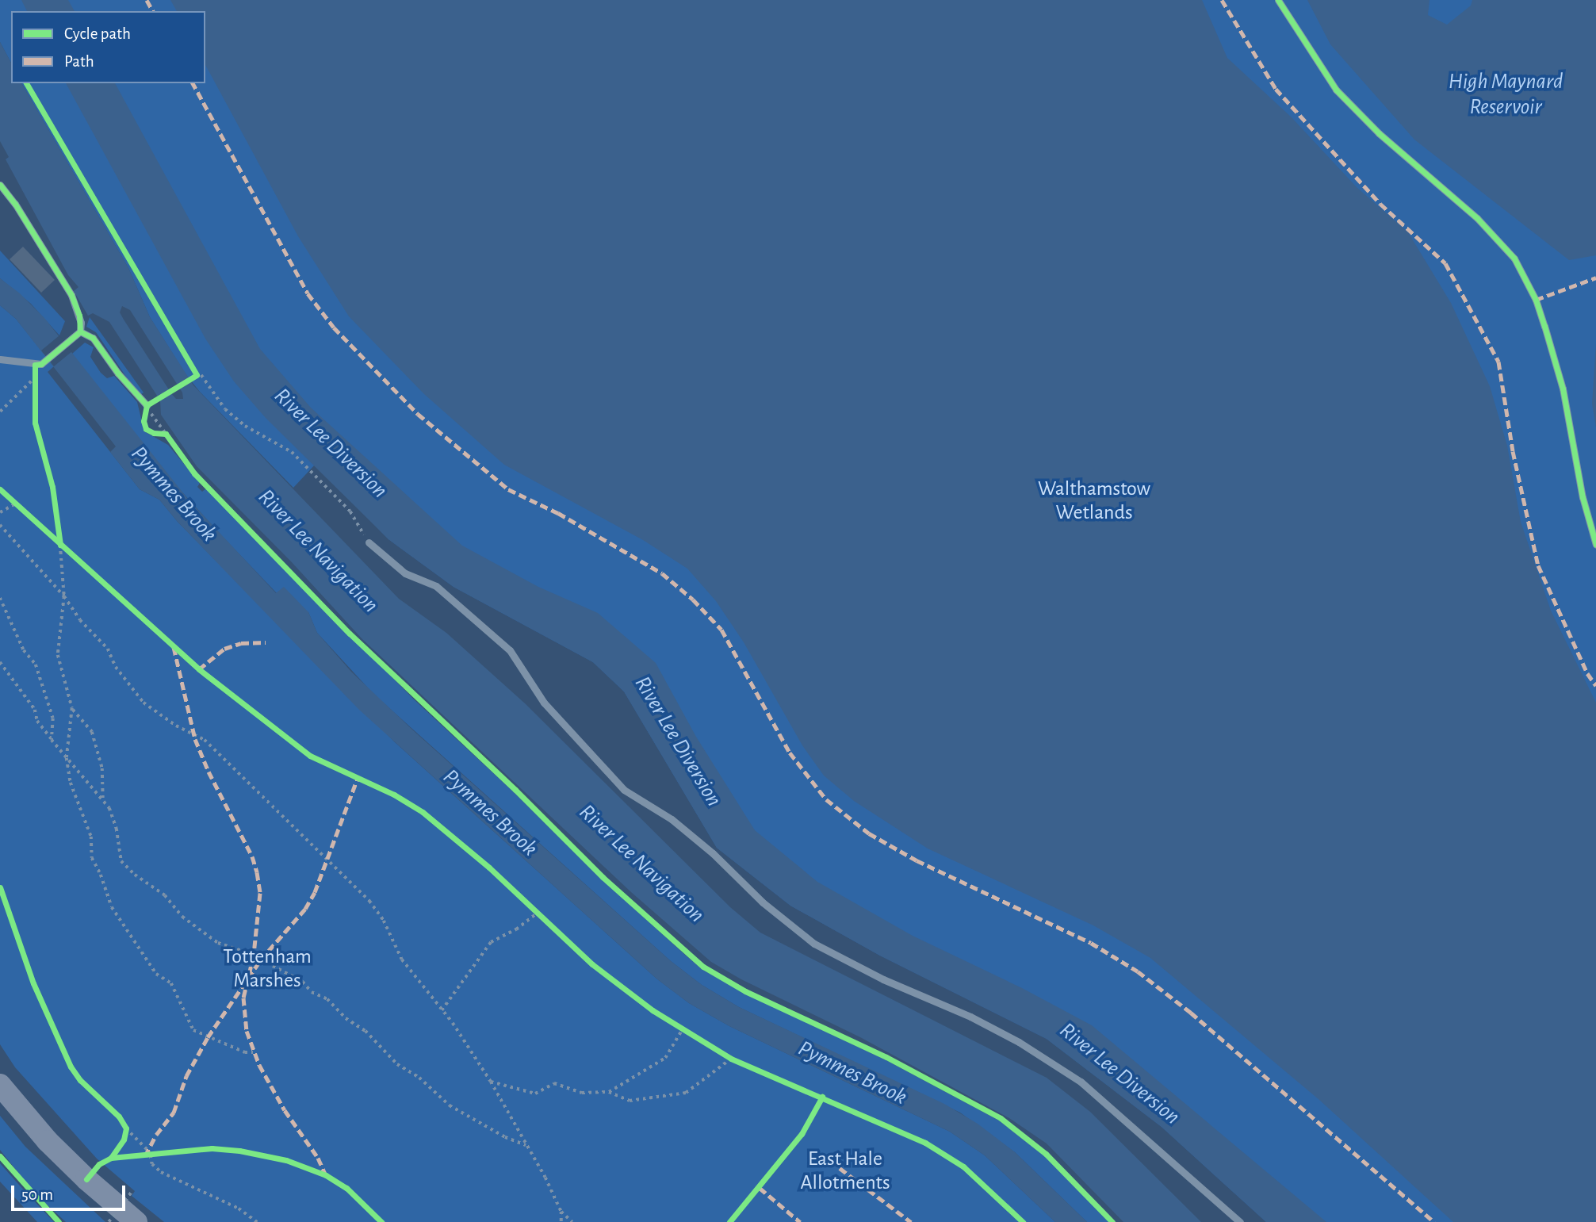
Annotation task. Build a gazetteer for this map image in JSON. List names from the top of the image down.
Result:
{
  "water": [
    "High Maynard Reservoir",
    "River Lee Diversion",
    "Pymmes Brook",
    "River Lee Navigation"
  ],
  "parks": ["Walthamstow Wetlands", "Tottenham Marshes", "East Hale Allotments"],
  "legend": ["Cycle path", "Path"],
  "scale_bar": "50 m"
}
